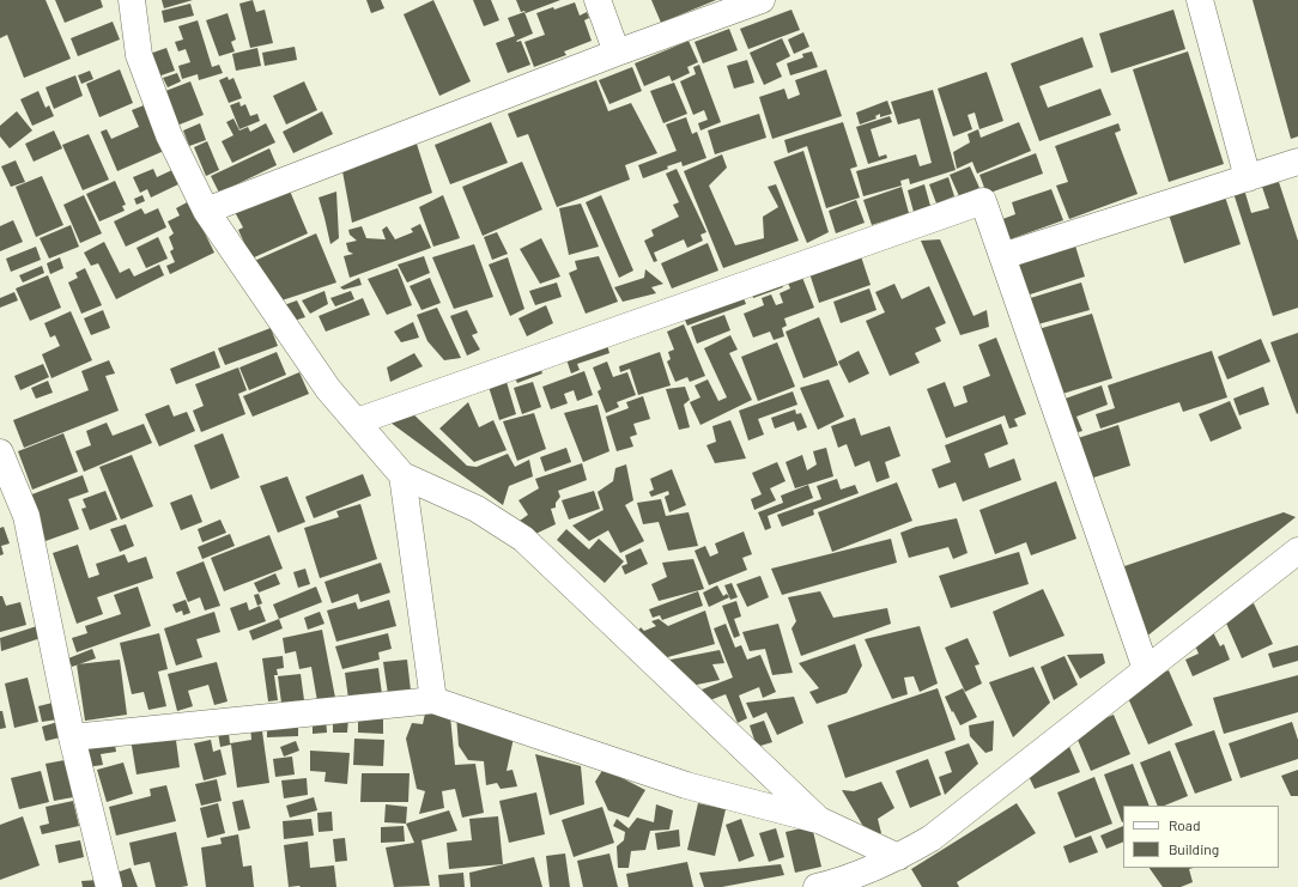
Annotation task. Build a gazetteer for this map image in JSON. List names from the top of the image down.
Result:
{
  "legend": ["Road", "Building"]
}
